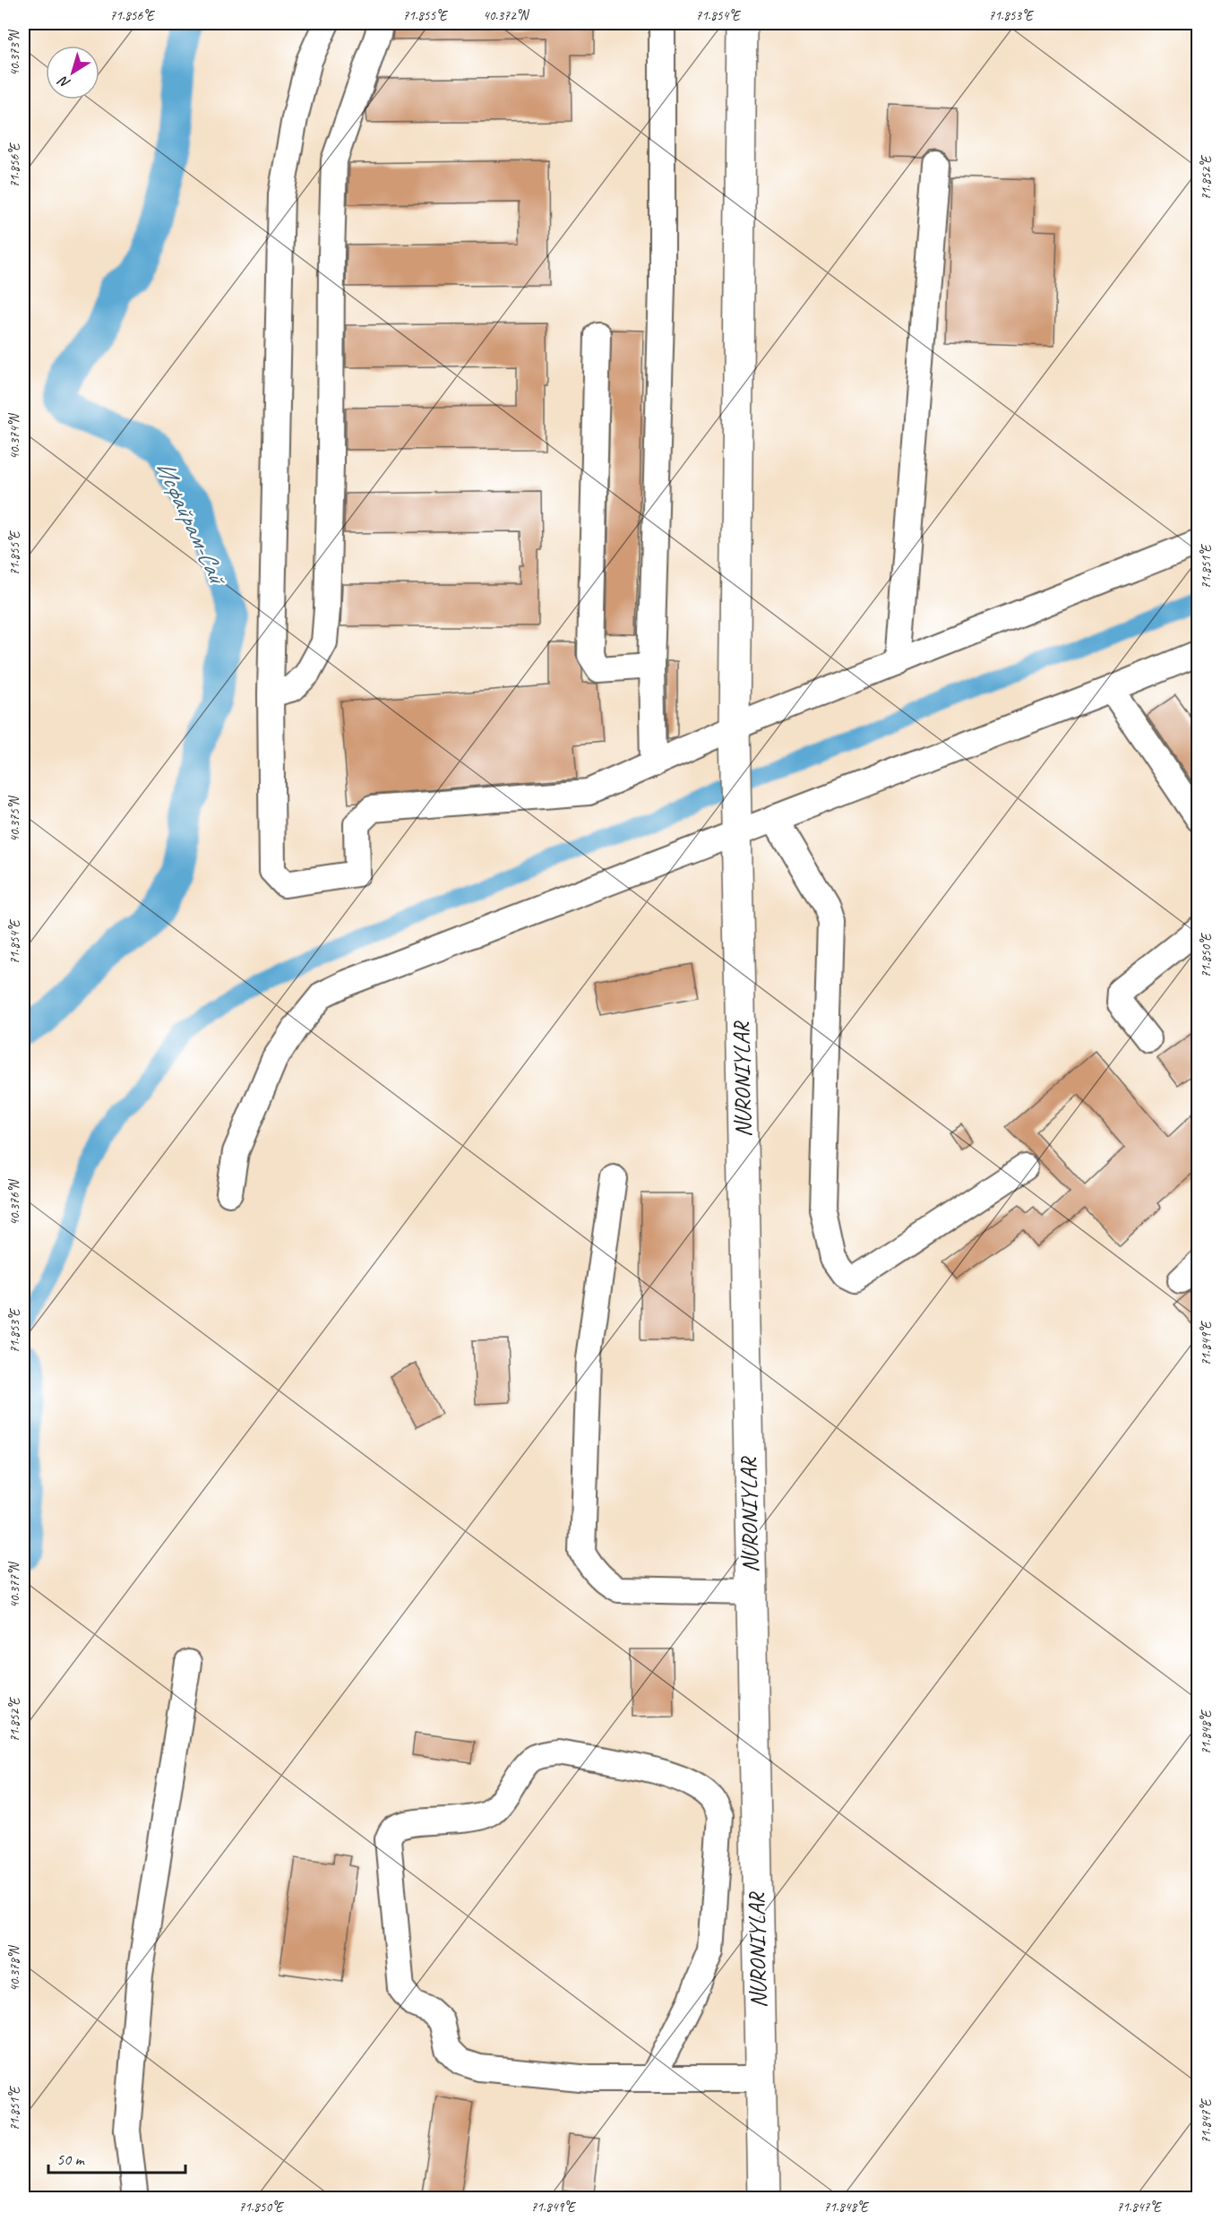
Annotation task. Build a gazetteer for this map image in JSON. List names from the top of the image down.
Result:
{
  "streets": {
    "main road": ["NURONIYLAR"]
  },
  "water": ["Исфайрам-Сай"],
  "scale_bar": "50 m",
  "north": "bottom left",
  "coordinates": [
    "71.856°E",
    "71.855°E",
    "40.372°N",
    "71.854°E",
    "71.853°E",
    "40.373°N",
    "71.852°E",
    "40.374°N",
    "71.851°E",
    "40.375°N",
    "71.850°E",
    "40.376°N",
    "71.849°E",
    "40.377°N",
    "71.848°E",
    "40.378°N",
    "71.847°E"
  ]
}
